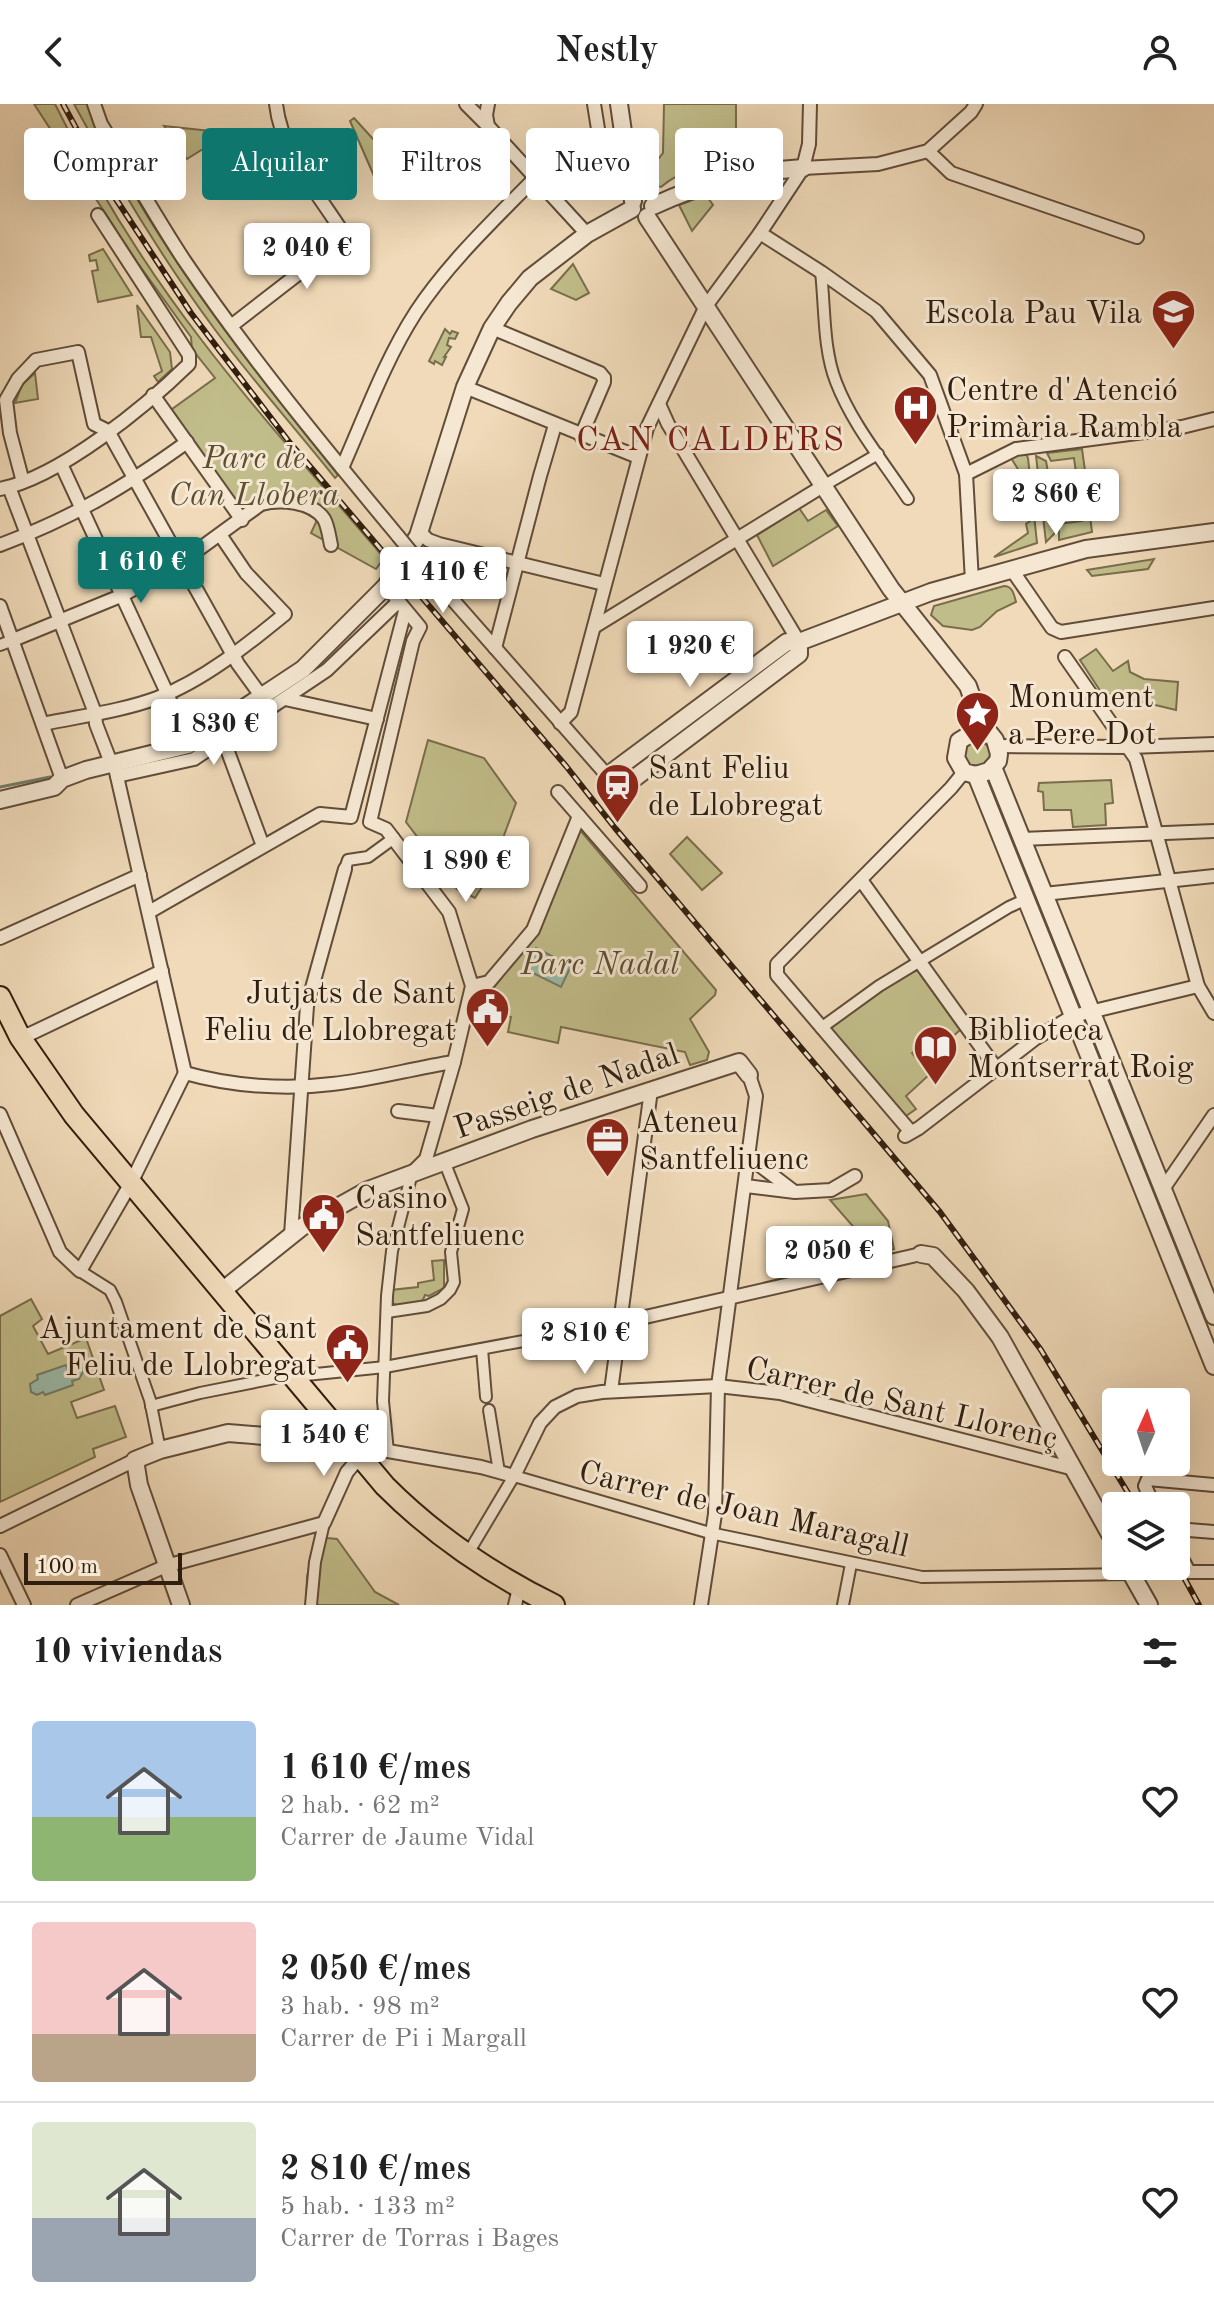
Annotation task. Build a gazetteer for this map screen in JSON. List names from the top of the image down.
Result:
{
  "streets": {
    "street": ["Passeig de Nadal", "Carrer de Sant Llorenç", "Carrer de Joan Maragall"]
  },
  "crossings": [
    ["Carrer de Sant Llorenç", "Carrer de Joan Maragall"]
  ],
  "districts": ["CAN CALDERS"],
  "parks": ["Parc de Can Llobera", "Parc Nadal"],
  "places": {
    "school or university": ["Escola Pau Vila"],
    "hospital": ["Centre d'Atenció Primària Rambla"],
    "place": ["Monument a Pere Dot"],
    "station": ["Sant Feliu de Llobregat"],
    "public building": ["Jutjats de Sant Feliu de Llobregat", "Casino Santfeliuenc", "Ajuntament de Sant Feliu de Llobregat"],
    "library": ["Biblioteca Montserrat Roig"],
    "office": ["Ateneu Santfeliuenc"]
  },
  "scale_bar": "100 m",
  "north": "top",
  "page": {
    "header": "Nestly",
    "chip": [
      "Comprar",
      "Alquilar",
      "Filtros",
      "Nuevo",
      "Piso"
    ],
    "price": [
      "2 040 €",
      "2 860 €",
      "1 610 €",
      "1 410 €",
      "1 920 €",
      "1 830 €",
      "1 890 €",
      "2 050 €",
      "2 810 €",
      "1 540 €"
    ],
    "scale": "100 m",
    "heading": "10 viviendas",
    "list": [
      {
        "name": "1 610 €/mes",
        "note": "2 hab. · 62 m² · Carrer de Jaume Vidal"
      },
      {
        "name": "2 050 €/mes",
        "note": "3 hab. · 98 m² · Carrer de Pi i Margall"
      },
      {
        "name": "2 810 €/mes",
        "note": "5 hab. · 133 m² · Carrer de Torras i Bages"
      }
    ]
  }
}
